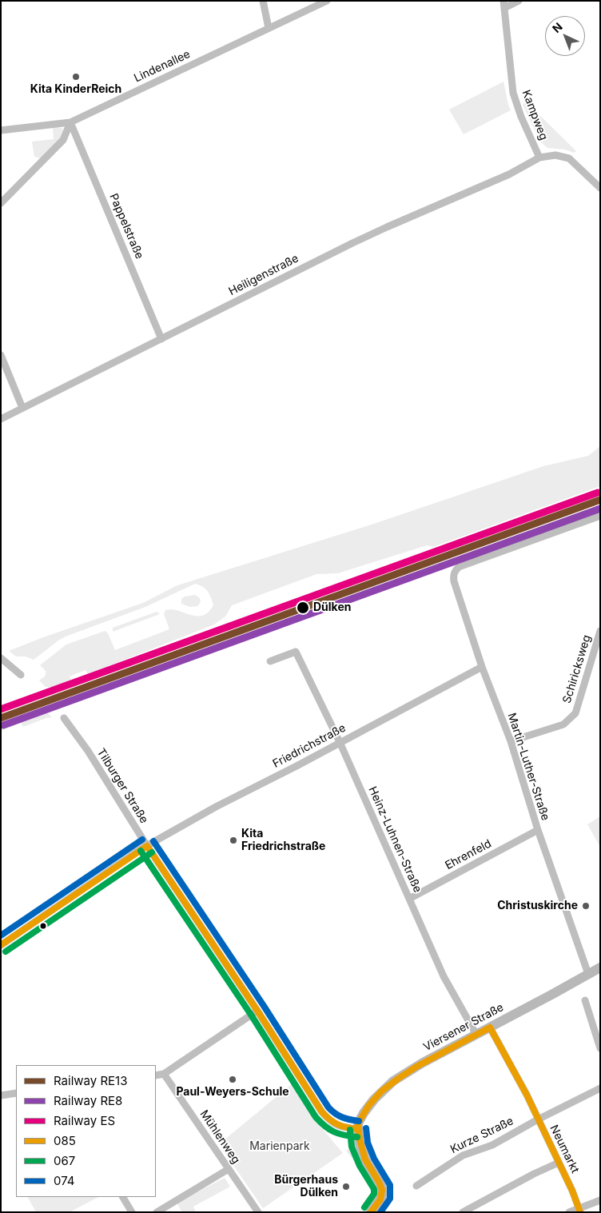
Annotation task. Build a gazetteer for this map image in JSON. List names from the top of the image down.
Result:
{
  "streets": {
    "main road": ["Viersener Straße"],
    "street": [
      "Lindenallee",
      "Kampweg",
      "Pappelstraße",
      "Heiligenstraße",
      "Schiricksweg",
      "Friedrichstraße",
      "Martin-Luther-Straße",
      "Tilburger Straße",
      "Heinz-Luhnen-Straße",
      "Ehrenfeld",
      "Kurze Straße",
      "Mühlenweg",
      "Neumarkt"
    ]
  },
  "crossings": [
    ["Lindenallee", "Pappelstraße"],
    ["Kampweg", "Heiligenstraße"],
    ["Pappelstraße", "Heiligenstraße"],
    ["Schiricksweg", "Martin-Luther-Straße"],
    ["Friedrichstraße", "Martin-Luther-Straße"],
    ["Friedrichstraße", "Tilburger Straße"],
    ["Friedrichstraße", "Heinz-Luhnen-Straße"],
    ["Martin-Luther-Straße", "Ehrenfeld"],
    ["Martin-Luther-Straße", "Viersener Straße"],
    ["Tilburger Straße", "Viersener Straße"],
    ["Heinz-Luhnen-Straße", "Ehrenfeld"],
    ["Heinz-Luhnen-Straße", "Viersener Straße"],
    ["Kurze Straße", "Neumarkt"]
  ],
  "parks": ["Marienpark"],
  "places": [
    "Kita KinderReich",
    "Dülken",
    "Kita Friedrichstraße",
    "Christuskirche",
    "Paul-Weyers-Schule",
    "Bürgerhaus Dülken"
  ],
  "lines": [
    "rail line ES",
    "rail line RE13",
    "rail line RE8",
    "transit line 074",
    "transit line 085",
    "transit line 067"
  ],
  "legend": [
    "Railway RE13",
    "Railway RE8",
    "Railway ES",
    "085",
    "067",
    "074"
  ],
  "north": "top left"
}
